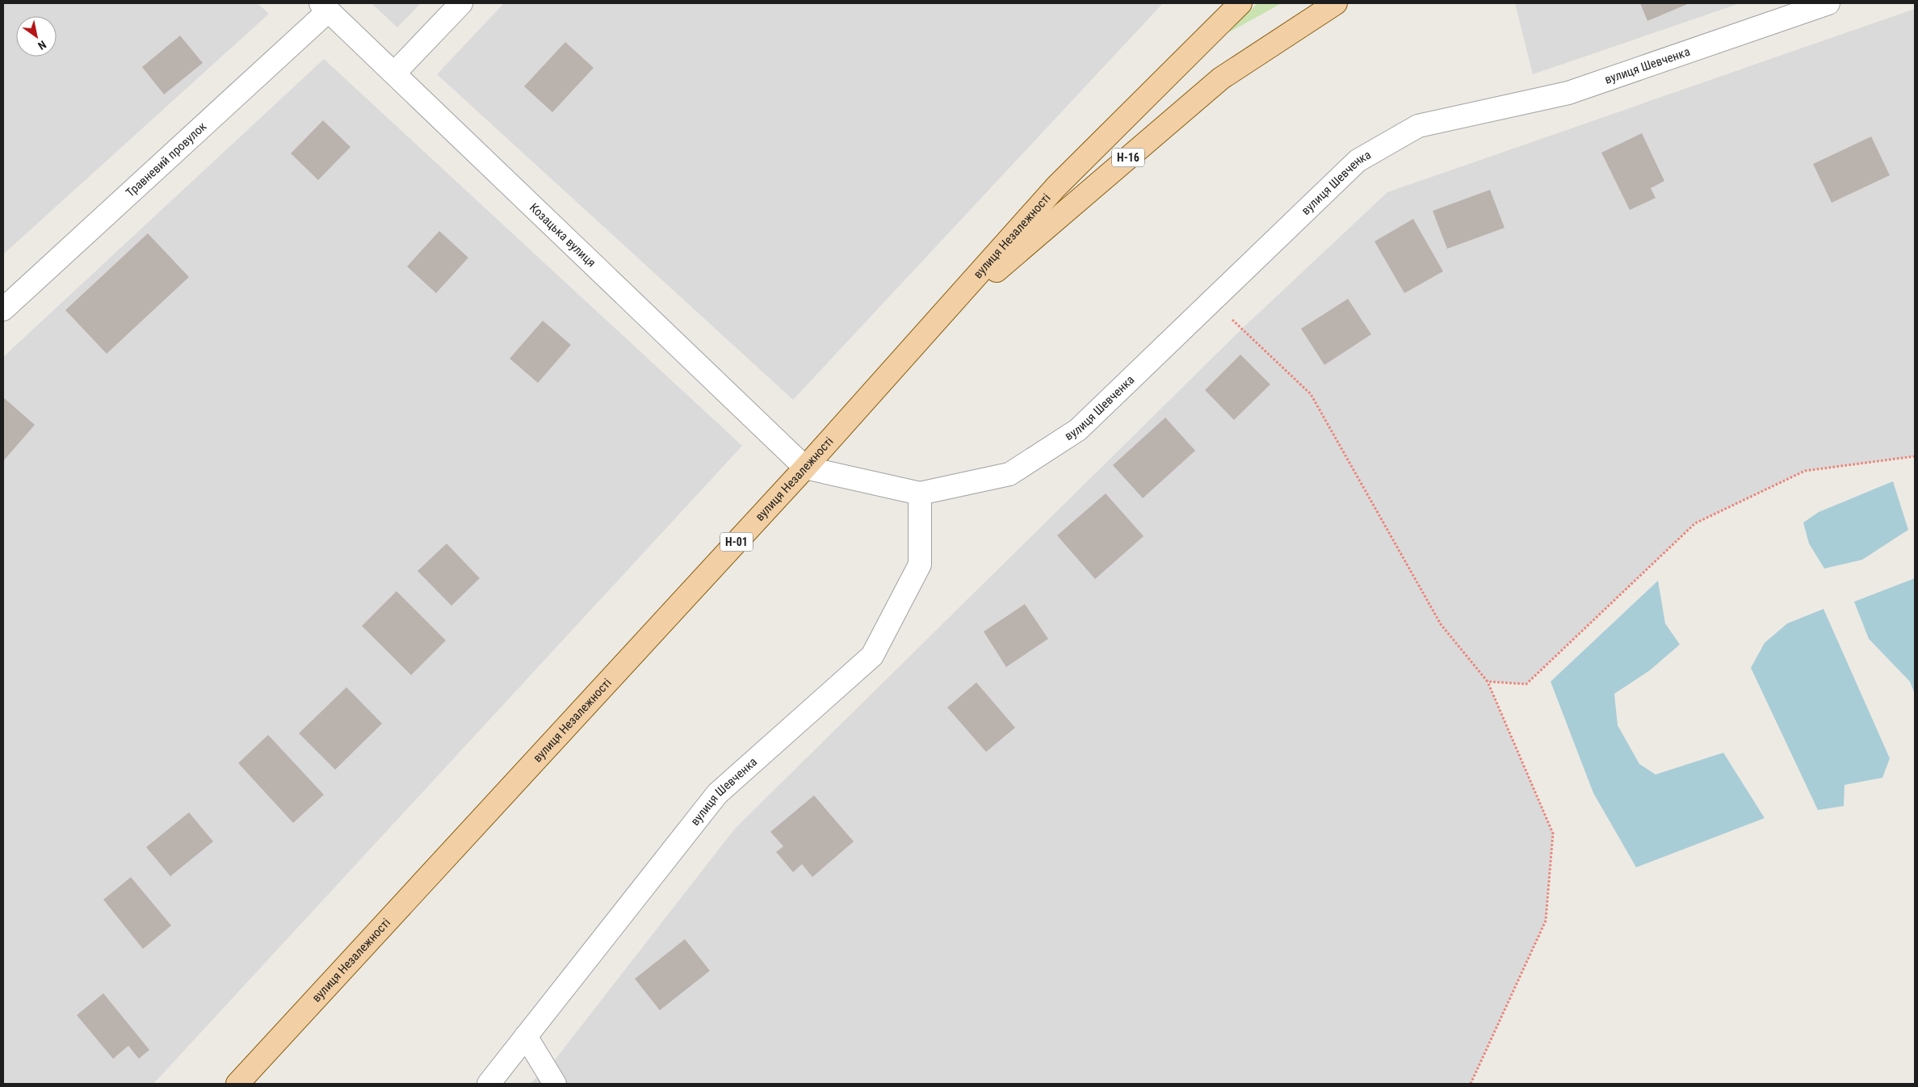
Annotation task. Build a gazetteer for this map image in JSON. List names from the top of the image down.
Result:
{
  "streets": {
    "main road": ["Н-16", "вулиця Незалежності", "Н-01"],
    "street": ["вулиця Шевченка", "Травневий провулок", "Козацька вулиця"]
  },
  "crossings": [
    ["вулиця Шевченка", "Козацька вулиця"],
    ["вулиця Шевченка", "вулиця Незалежності"],
    ["Н-16", "вулиця Незалежності"],
    ["Травневий провулок", "Козацька вулиця"],
    ["Козацька вулиця", "вулиця Незалежності"]
  ],
  "north": "bottom right"
}
